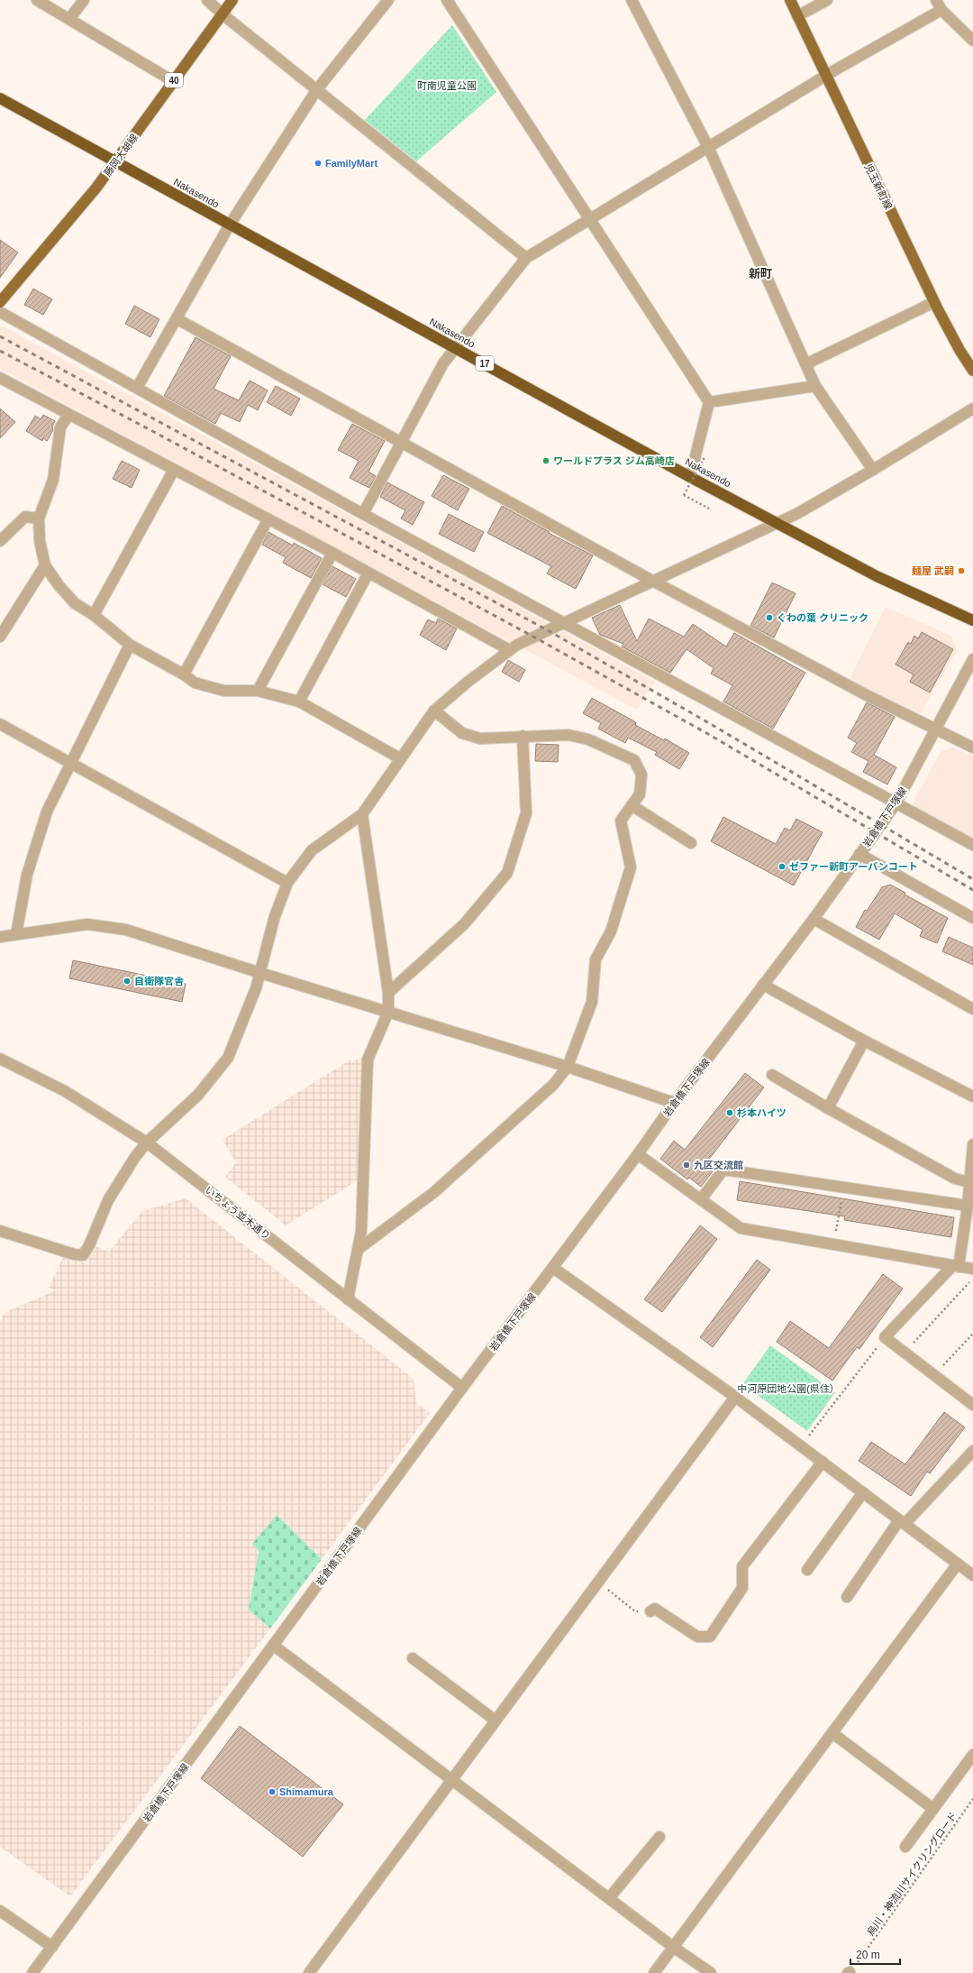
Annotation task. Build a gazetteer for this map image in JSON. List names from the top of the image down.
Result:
{
  "streets": {
    "highway": ["Nakasendo", "17"],
    "main road": ["40", "藤岡大胡線", "児玉新町線"],
    "street": ["岩倉橋下戸塚線", "いちょう並木通り"],
    "path": ["烏川・神流川サイクリングロード"]
  },
  "crossings": [
    ["藤岡大胡線", "Nakasendo"],
    ["岩倉橋下戸塚線", "いちょう並木通り"]
  ],
  "districts": ["新町"],
  "parks": ["町南児童公園", "中河原団地公園(県住）"],
  "places": [
    "FamilyMart",
    "ワールドプラス ジム高崎店",
    "麺屋 武嗣",
    "くわの葉 クリニック",
    "ゼファー新町アーバンコート",
    "自衛隊官舎",
    "杉本ハイツ",
    "九区交流館",
    "Shimamura"
  ],
  "scale_bar": "20 m"
}
